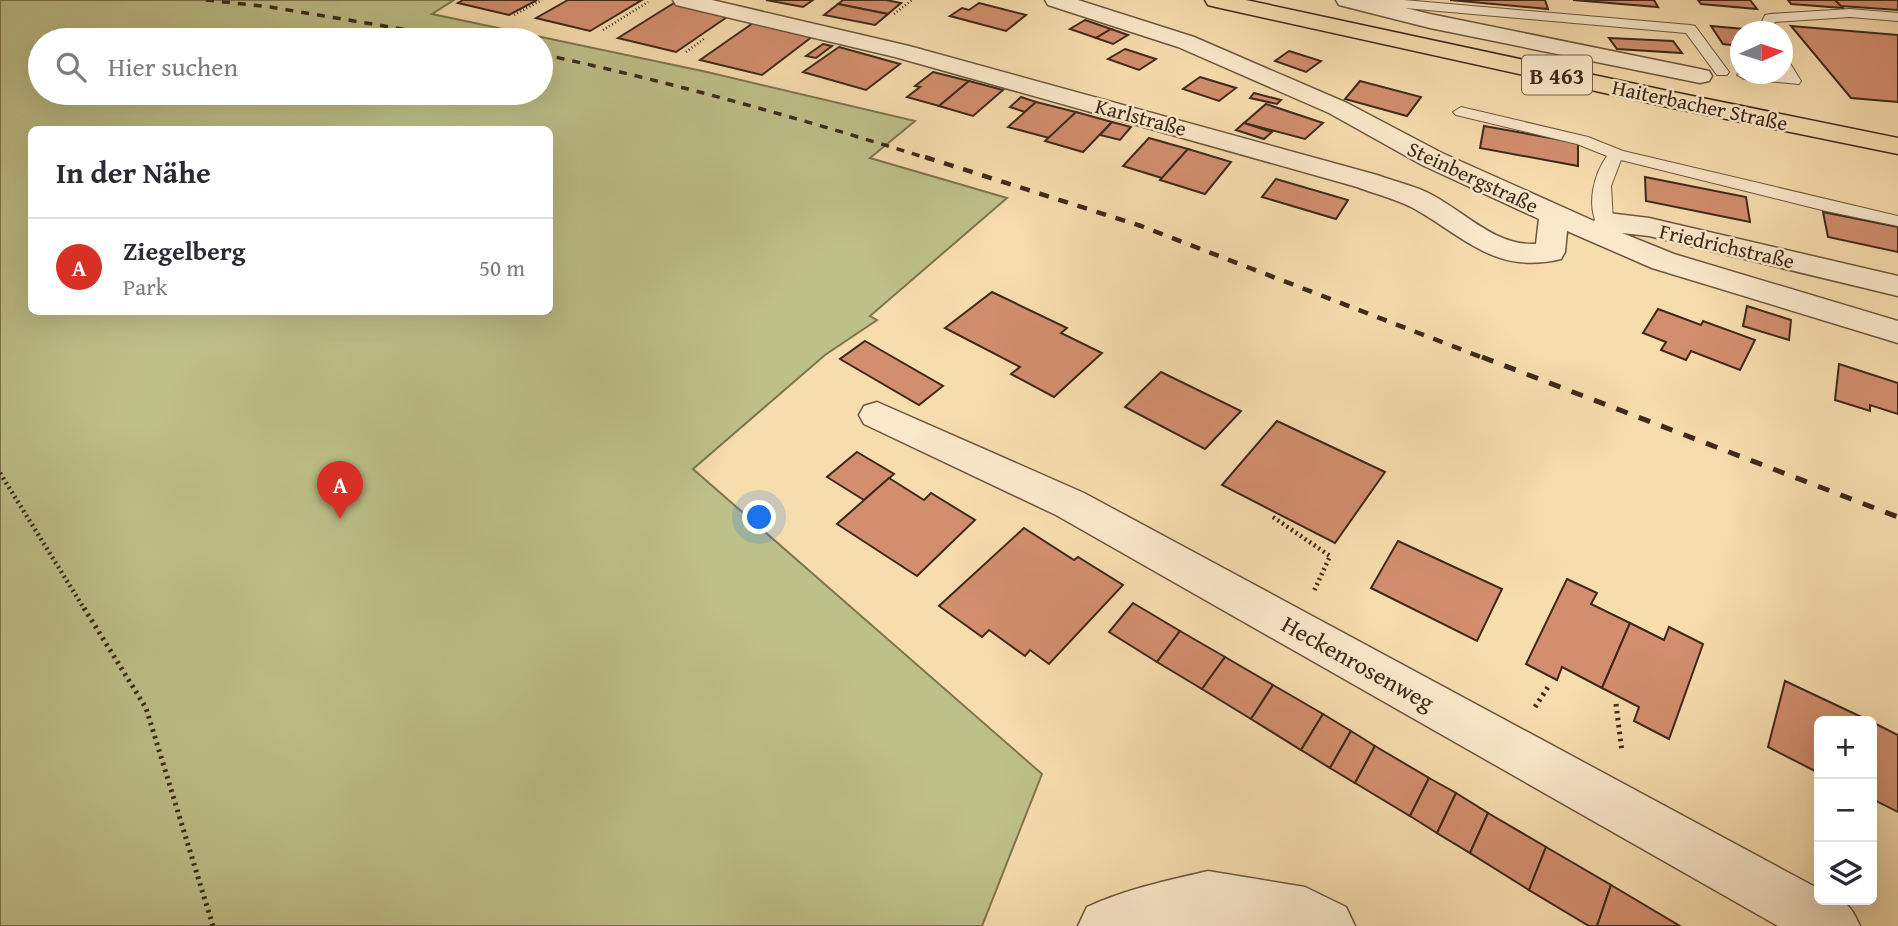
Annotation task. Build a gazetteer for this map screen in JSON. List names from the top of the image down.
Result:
{
  "streets": {
    "main road": ["B 463", "Haiterbacher Straße"],
    "street": [
      "Karlstraße",
      "Steinbergstraße",
      "Friedrichstraße",
      "Heckenrosenweg"
    ]
  },
  "crossings": [
    ["Karlstraße", "Steinbergstraße"],
    ["Karlstraße", "Friedrichstraße"],
    ["Steinbergstraße", "Friedrichstraße"]
  ],
  "north": "right",
  "page": {
    "search": "Hier suchen",
    "heading": "In der Nähe",
    "list": [
      {
        "mark": "A",
        "name": "Ziegelberg",
        "note": "Park",
        "value": "50 m"
      }
    ],
    "pins": "A",
    "map_buttons": ["+", "−"]
  }
}
